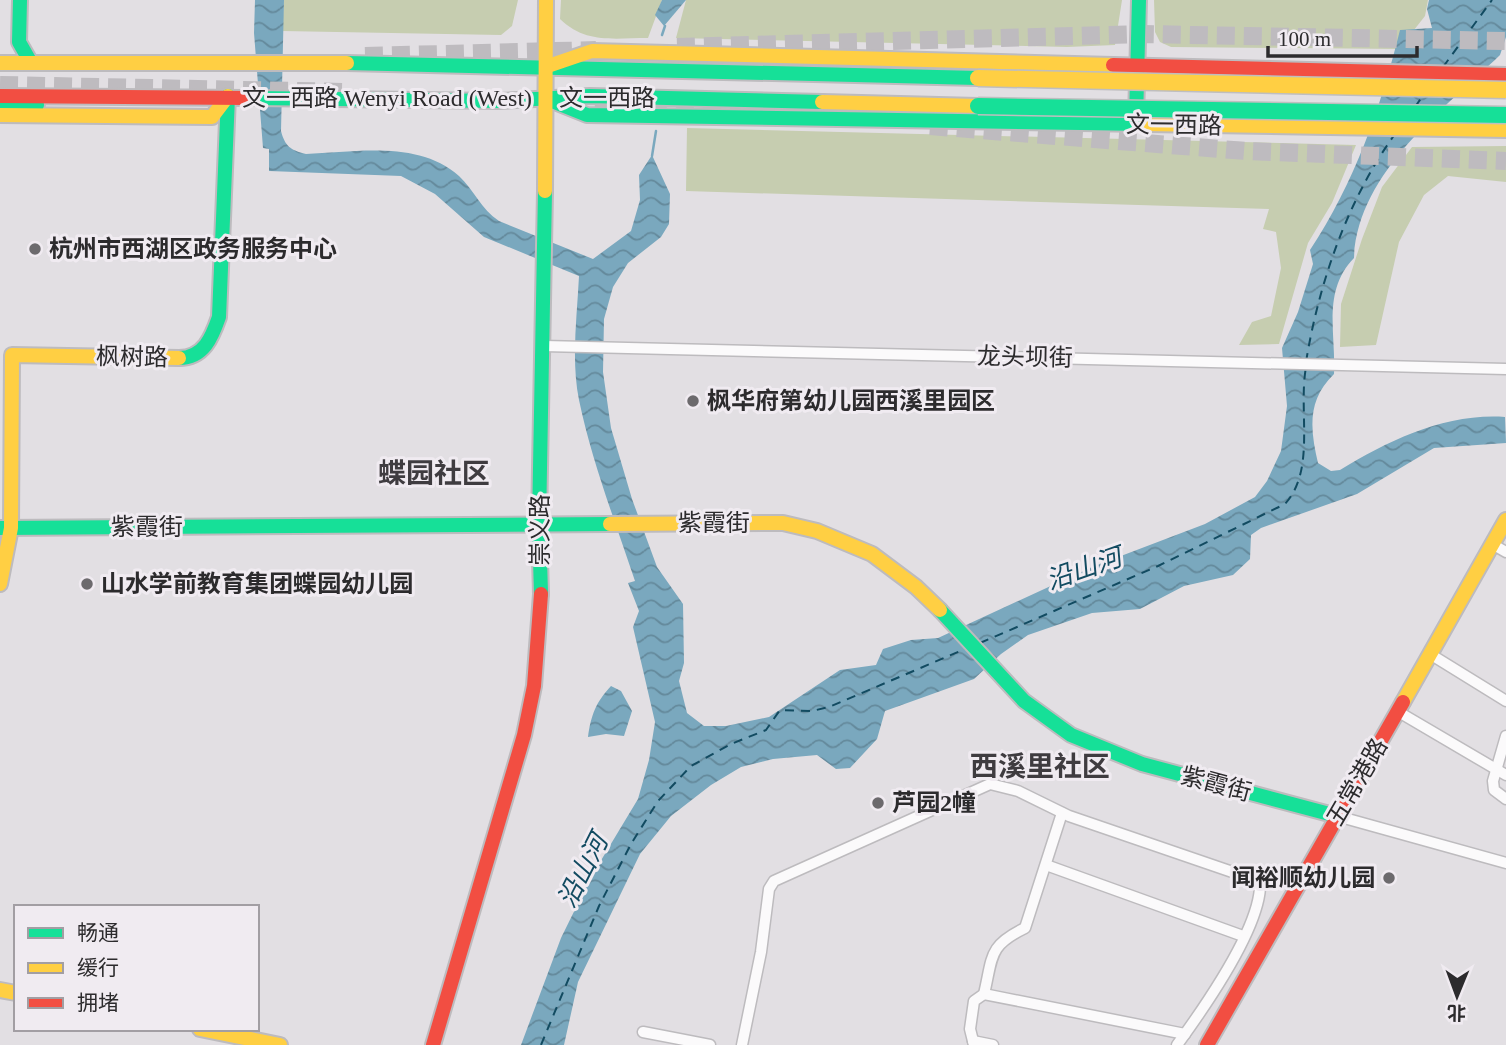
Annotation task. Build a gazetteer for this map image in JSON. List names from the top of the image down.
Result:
{
  "streets": {
    "main road": [
      "文一西路 Wenyi Road (West)",
      "文一西路",
      "枫树路",
      "紫霞街",
      "崇义路",
      "五常港路"
    ],
    "street": ["龙头坝街"]
  },
  "crossings": [
    ["文一西路 Wenyi Road (West)", "文一西路"],
    ["文一西路 Wenyi Road (West)", "枫树路"],
    ["文一西路 Wenyi Road (West)", "崇义路"],
    ["文一西路", "崇义路"],
    ["枫树路", "紫霞街"],
    ["龙头坝街", "崇义路"],
    ["紫霞街", "崇义路"],
    ["紫霞街", "五常港路"]
  ],
  "districts": ["蝶园社区", "西溪里社区"],
  "water": ["沿山河"],
  "places": [
    "杭州市西湖区政务服务中心",
    "枫华府第幼儿园西溪里园区",
    "山水学前教育集团蝶园幼儿园",
    "芦园2幢",
    "闻裕顺幼儿园"
  ],
  "legend": ["畅通", "缓行", "拥堵"],
  "scale_bar": "100 m",
  "north": "bottom"
}
